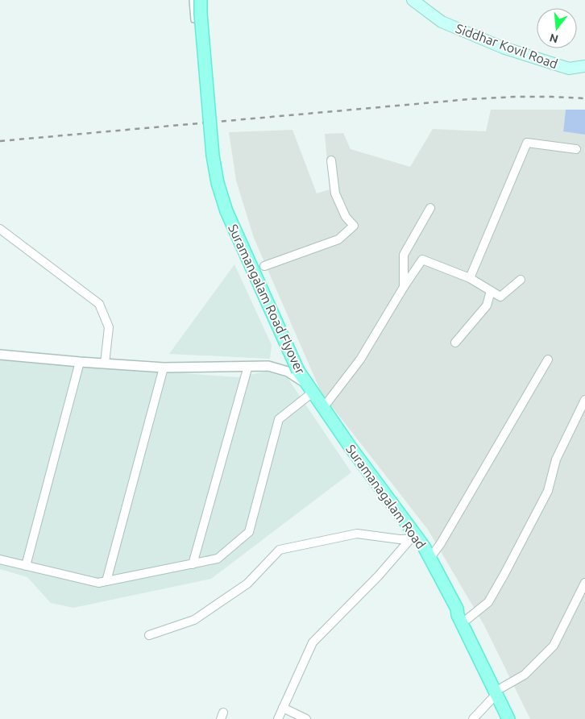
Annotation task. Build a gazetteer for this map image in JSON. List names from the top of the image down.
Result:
{
  "streets": {
    "main road": ["Siddhar Kovil Road", "Suramangalam Road Flyover", "Suramanagalam Road"]
  },
  "crossings": [
    ["Suramangalam Road Flyover", "Suramanagalam Road"]
  ],
  "north": "bottom"
}
